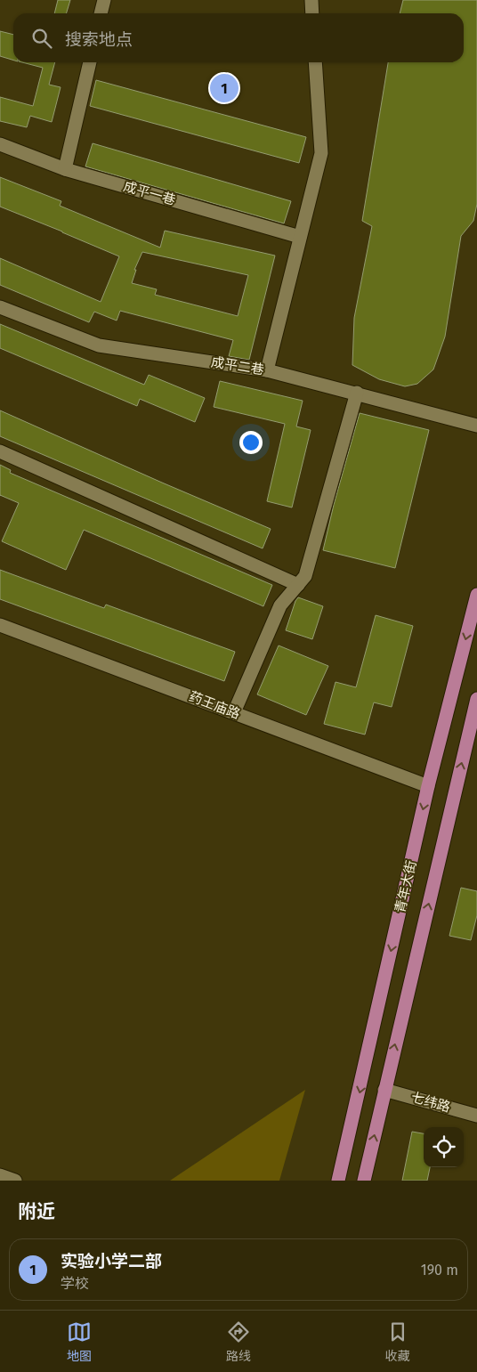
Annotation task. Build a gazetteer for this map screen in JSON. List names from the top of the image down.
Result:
{
  "streets": {
    "main road": ["青年大街"],
    "street": [
      "成平一巷",
      "成平二巷",
      "药王庙路",
      "七纬路"
    ]
  },
  "crossings": [
    ["药王庙路", "青年大街"],
    ["青年大街", "七纬路"]
  ],
  "page": {
    "search": "搜索地点",
    "pins": "1",
    "heading": "附近",
    "list": [
      {
        "mark": "1",
        "name": "实验小学二部",
        "note": "学校",
        "value": "190 m"
      }
    ],
    "nav": ["地图", "路线", "收藏"]
  }
}
